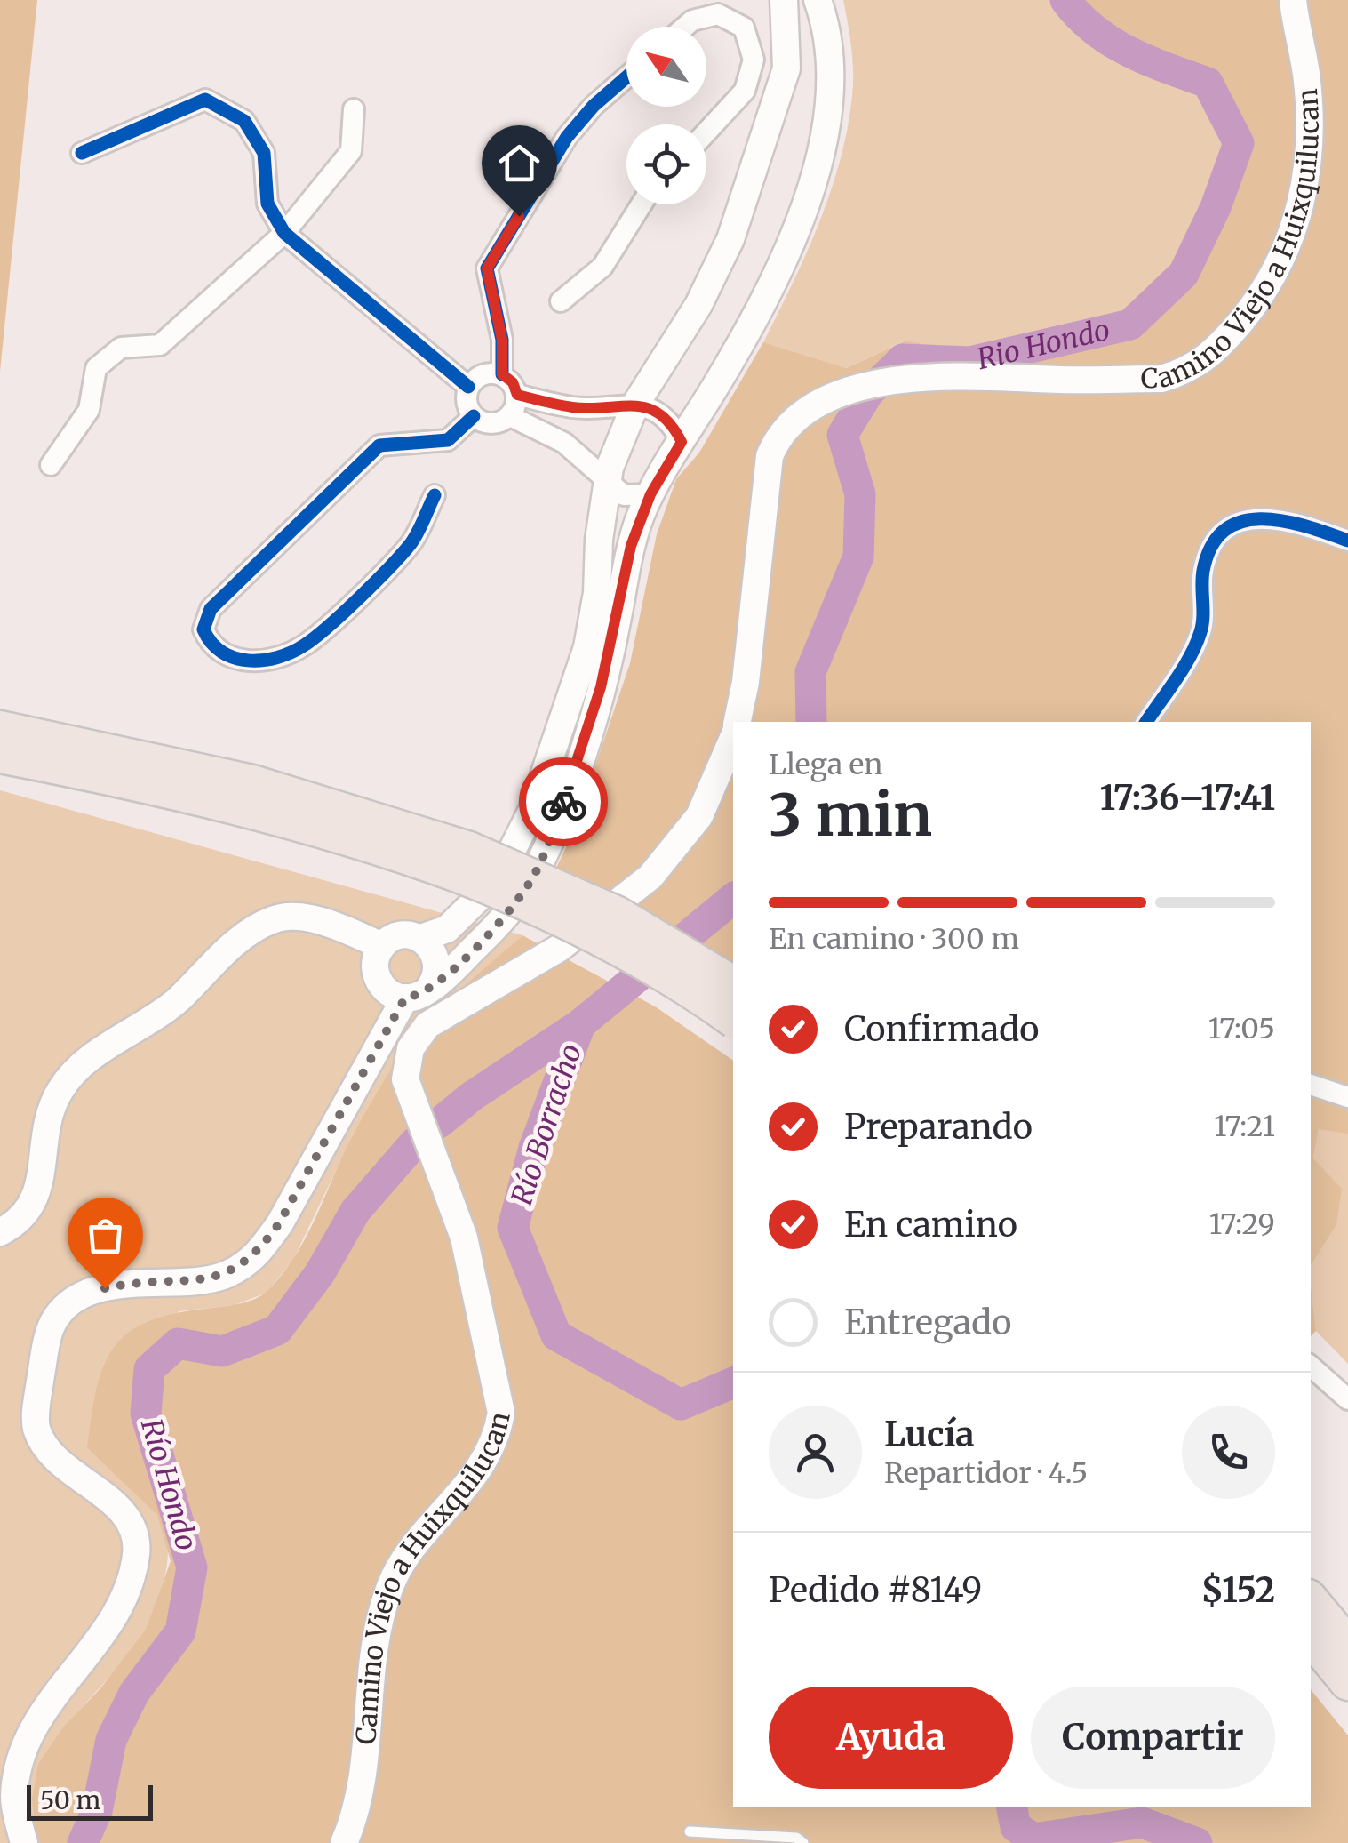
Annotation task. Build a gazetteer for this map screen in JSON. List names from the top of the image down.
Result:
{
  "streets": {
    "main road": ["Camino Viejo a Huixquilucan"]
  },
  "water": ["Rio Hondo", "Río Borracho", "Río Hondo"],
  "scale_bar": "50 m",
  "north": "top left",
  "page": {
    "heading": ["3 min", "Llega en", "17:36–17:41"],
    "panel": [
      "Lucía",
      "Repartidor · 4.5",
      "Pedido #8149",
      "$152"
    ],
    "bar": "En camino · 300 m",
    "list": [
      ["Confirmado", "17:05"],
      ["Preparando", "17:21"],
      ["En camino", "17:29"],
      "Entregado"
    ],
    "buttons": ["Ayuda", "Compartir"],
    "scale": "50 m"
  }
}
